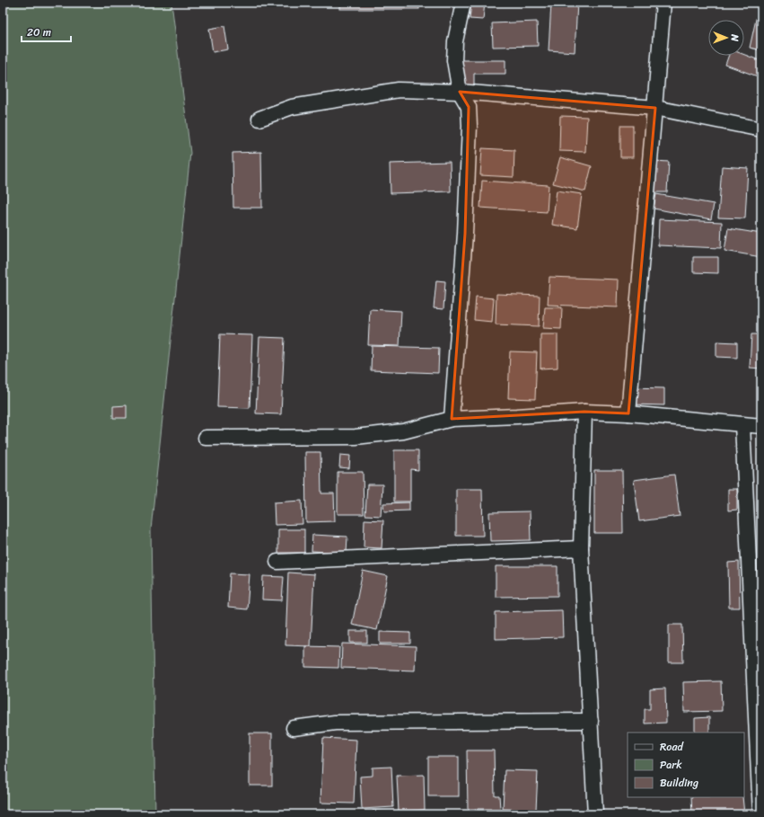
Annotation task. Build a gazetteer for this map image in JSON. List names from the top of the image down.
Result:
{
  "legend": ["Road", "Park", "Building"],
  "scale_bar": "20 m",
  "north": "right"
}
